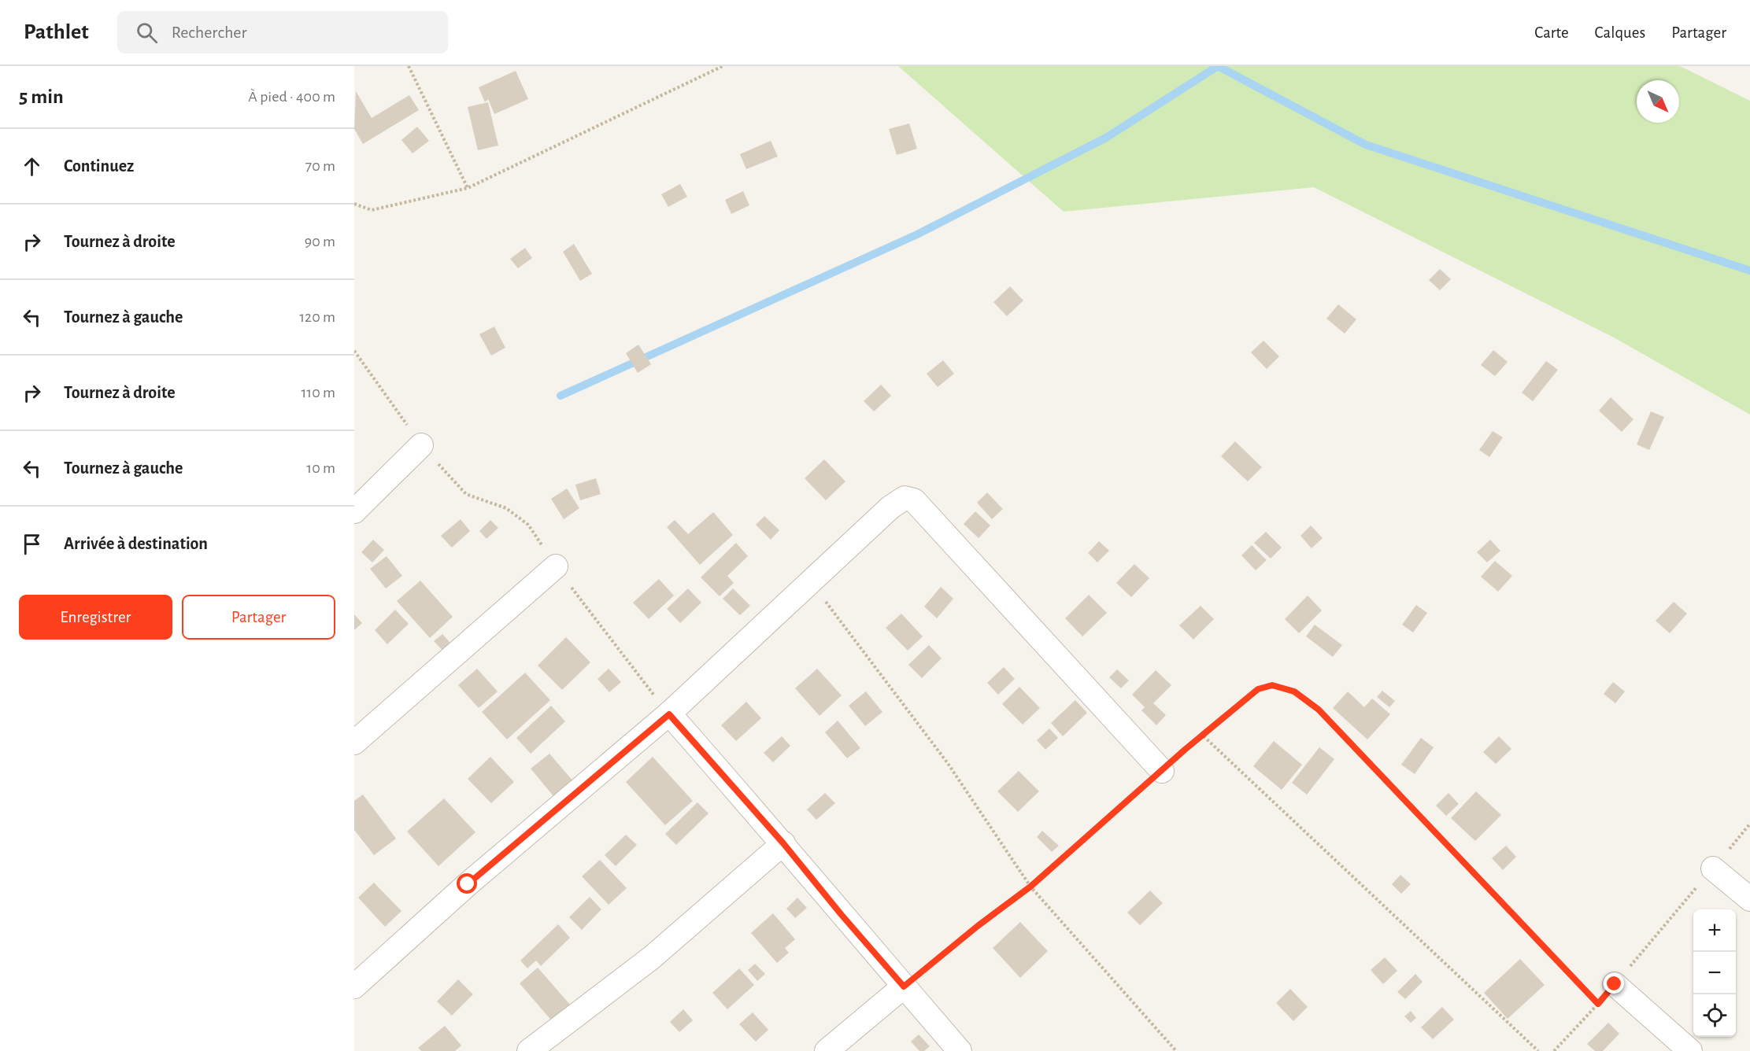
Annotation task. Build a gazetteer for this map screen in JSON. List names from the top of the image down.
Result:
{
  "north": "bottom right",
  "page": {
    "header": "Pathlet",
    "search": "Rechercher",
    "nav": ["Carte", "Calques", "Partager"],
    "heading": ["5 min", "À pied · 400 m"],
    "list": [
      ["Continuez", "70 m"],
      ["Tournez à droite", "90 m"],
      ["Tournez à gauche", "120 m"],
      ["Tournez à droite", "110 m"],
      ["Tournez à gauche", "10 m"],
      "Arrivée à destination"
    ],
    "buttons": ["Enregistrer", "Partager"],
    "map_buttons": ["+", "−"]
  }
}
